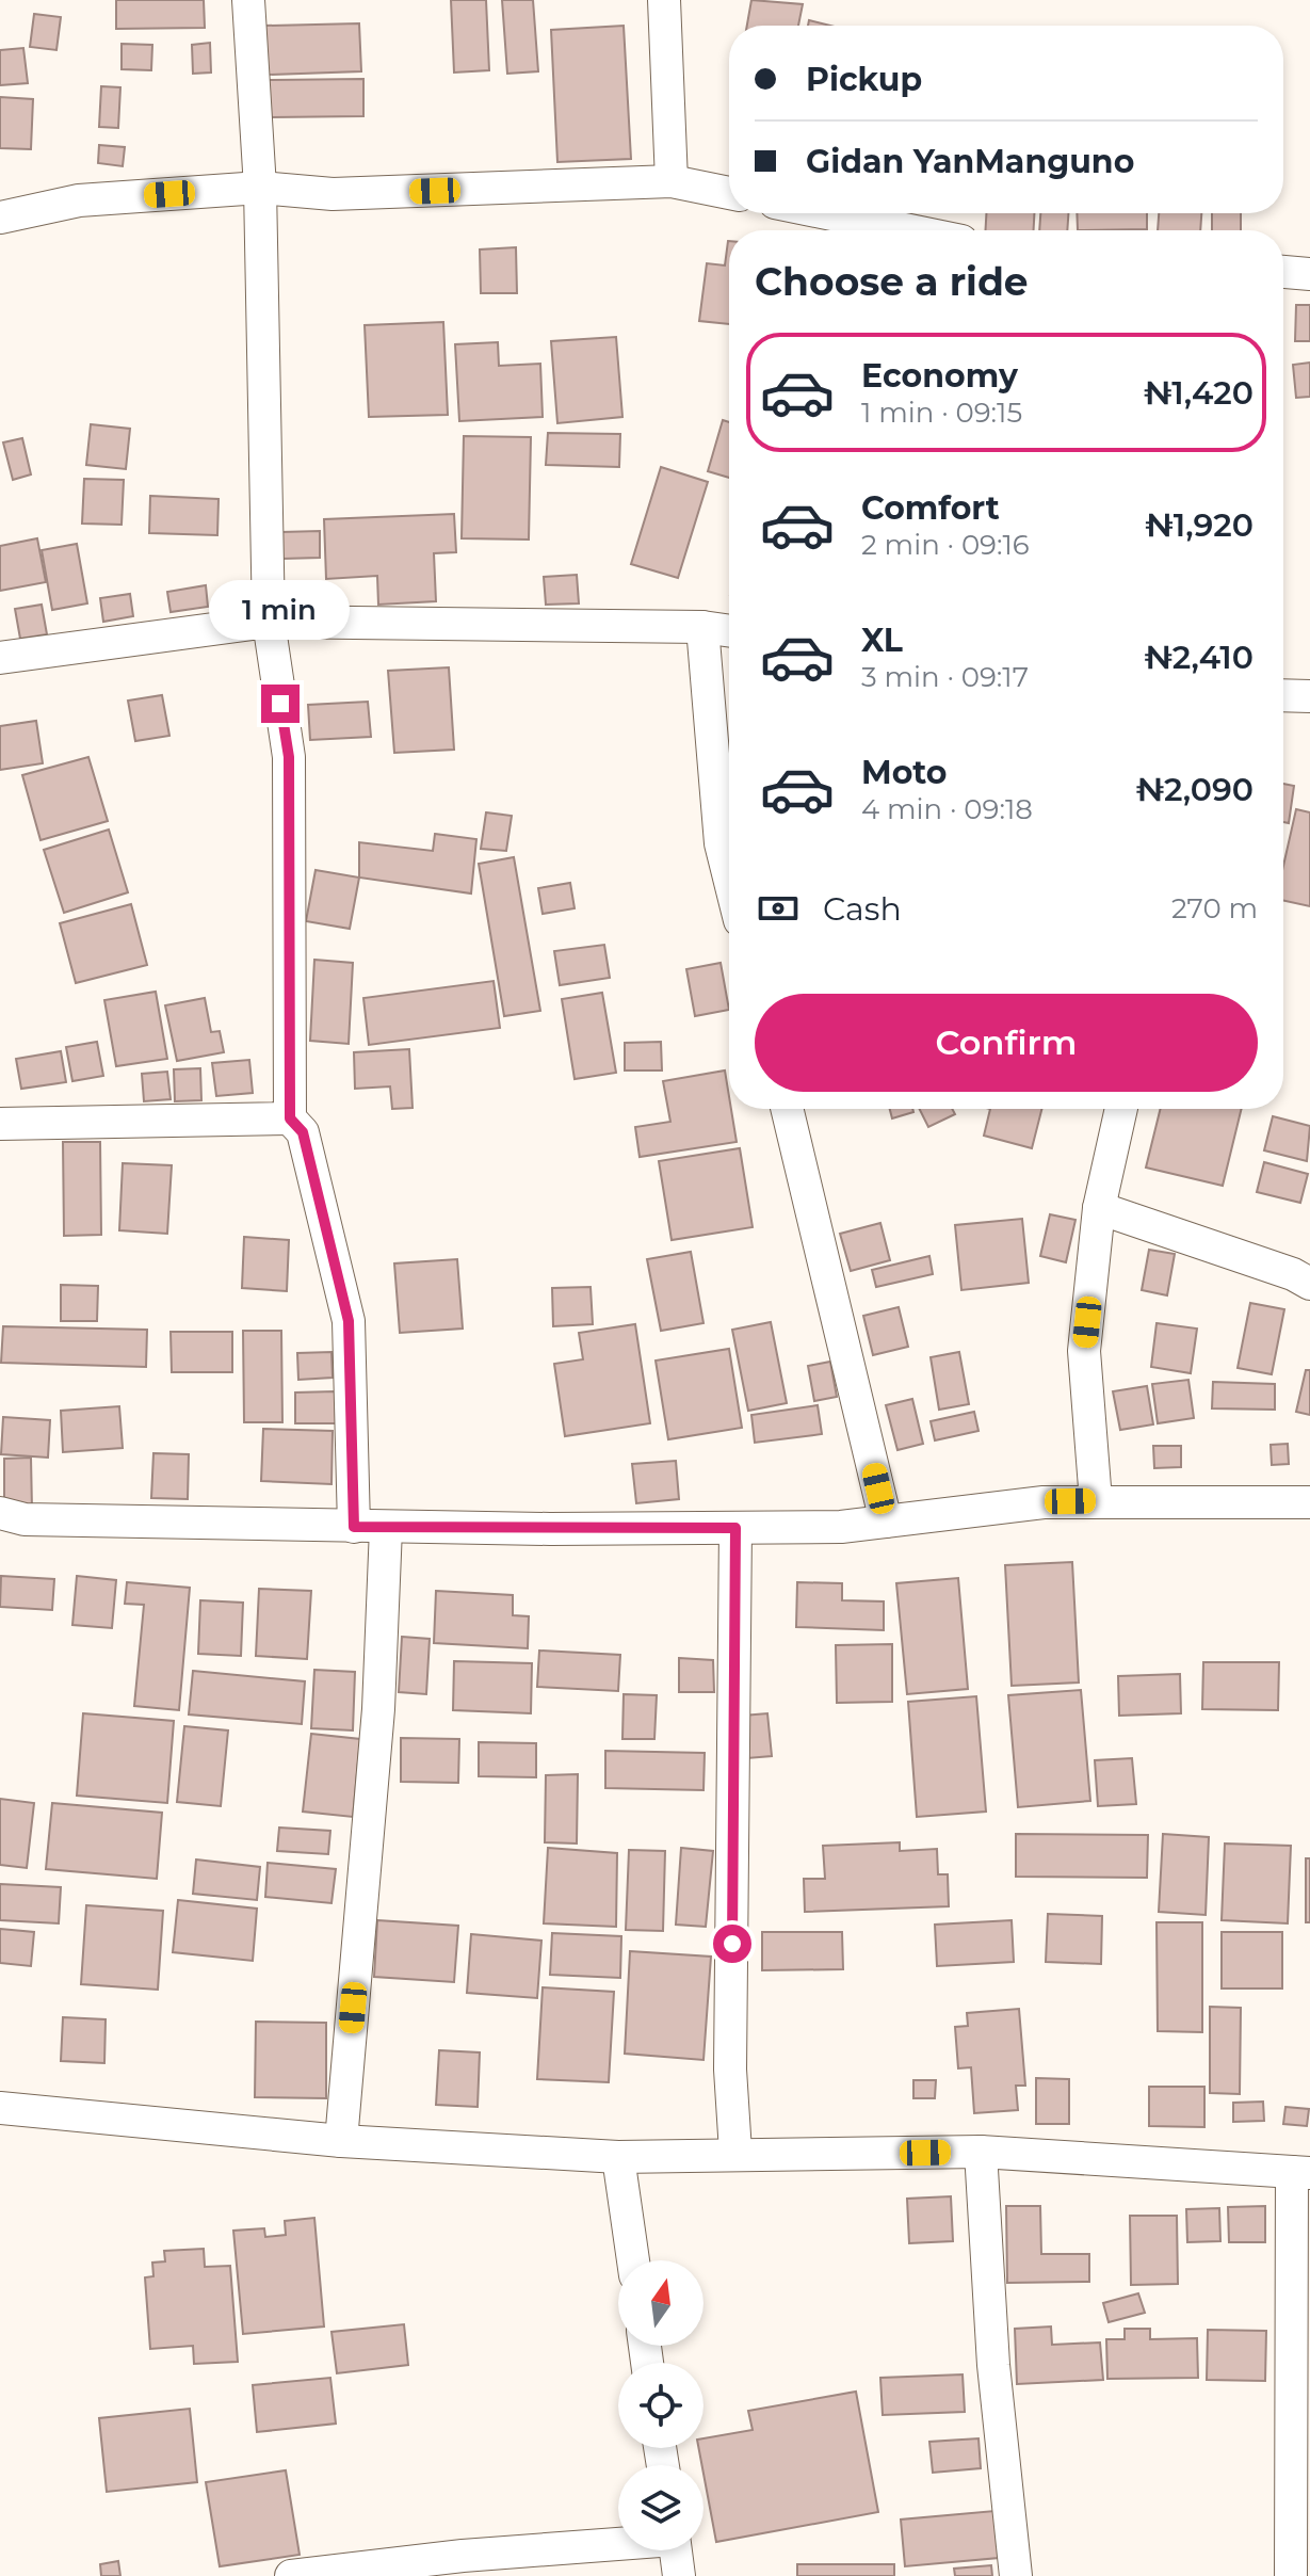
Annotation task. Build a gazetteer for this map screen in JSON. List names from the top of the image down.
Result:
{
  "north": "top",
  "page": {
    "banner": ["Pickup", "Gidan YanManguno"],
    "heading": "Choose a ride",
    "list": [
      {
        "name": "Economy",
        "note": "1 min · 09:15",
        "value": "₦1,420"
      },
      {
        "name": "Comfort",
        "note": "2 min · 09:16",
        "value": "₦1,920"
      },
      {
        "name": "XL",
        "note": "3 min · 09:17",
        "value": "₦2,410"
      },
      {
        "name": "Moto",
        "note": "4 min · 09:18",
        "value": "₦2,090"
      }
    ],
    "bubble": "1 min",
    "pay": ["Cash", "270 m"],
    "buttons": "Confirm"
  }
}
